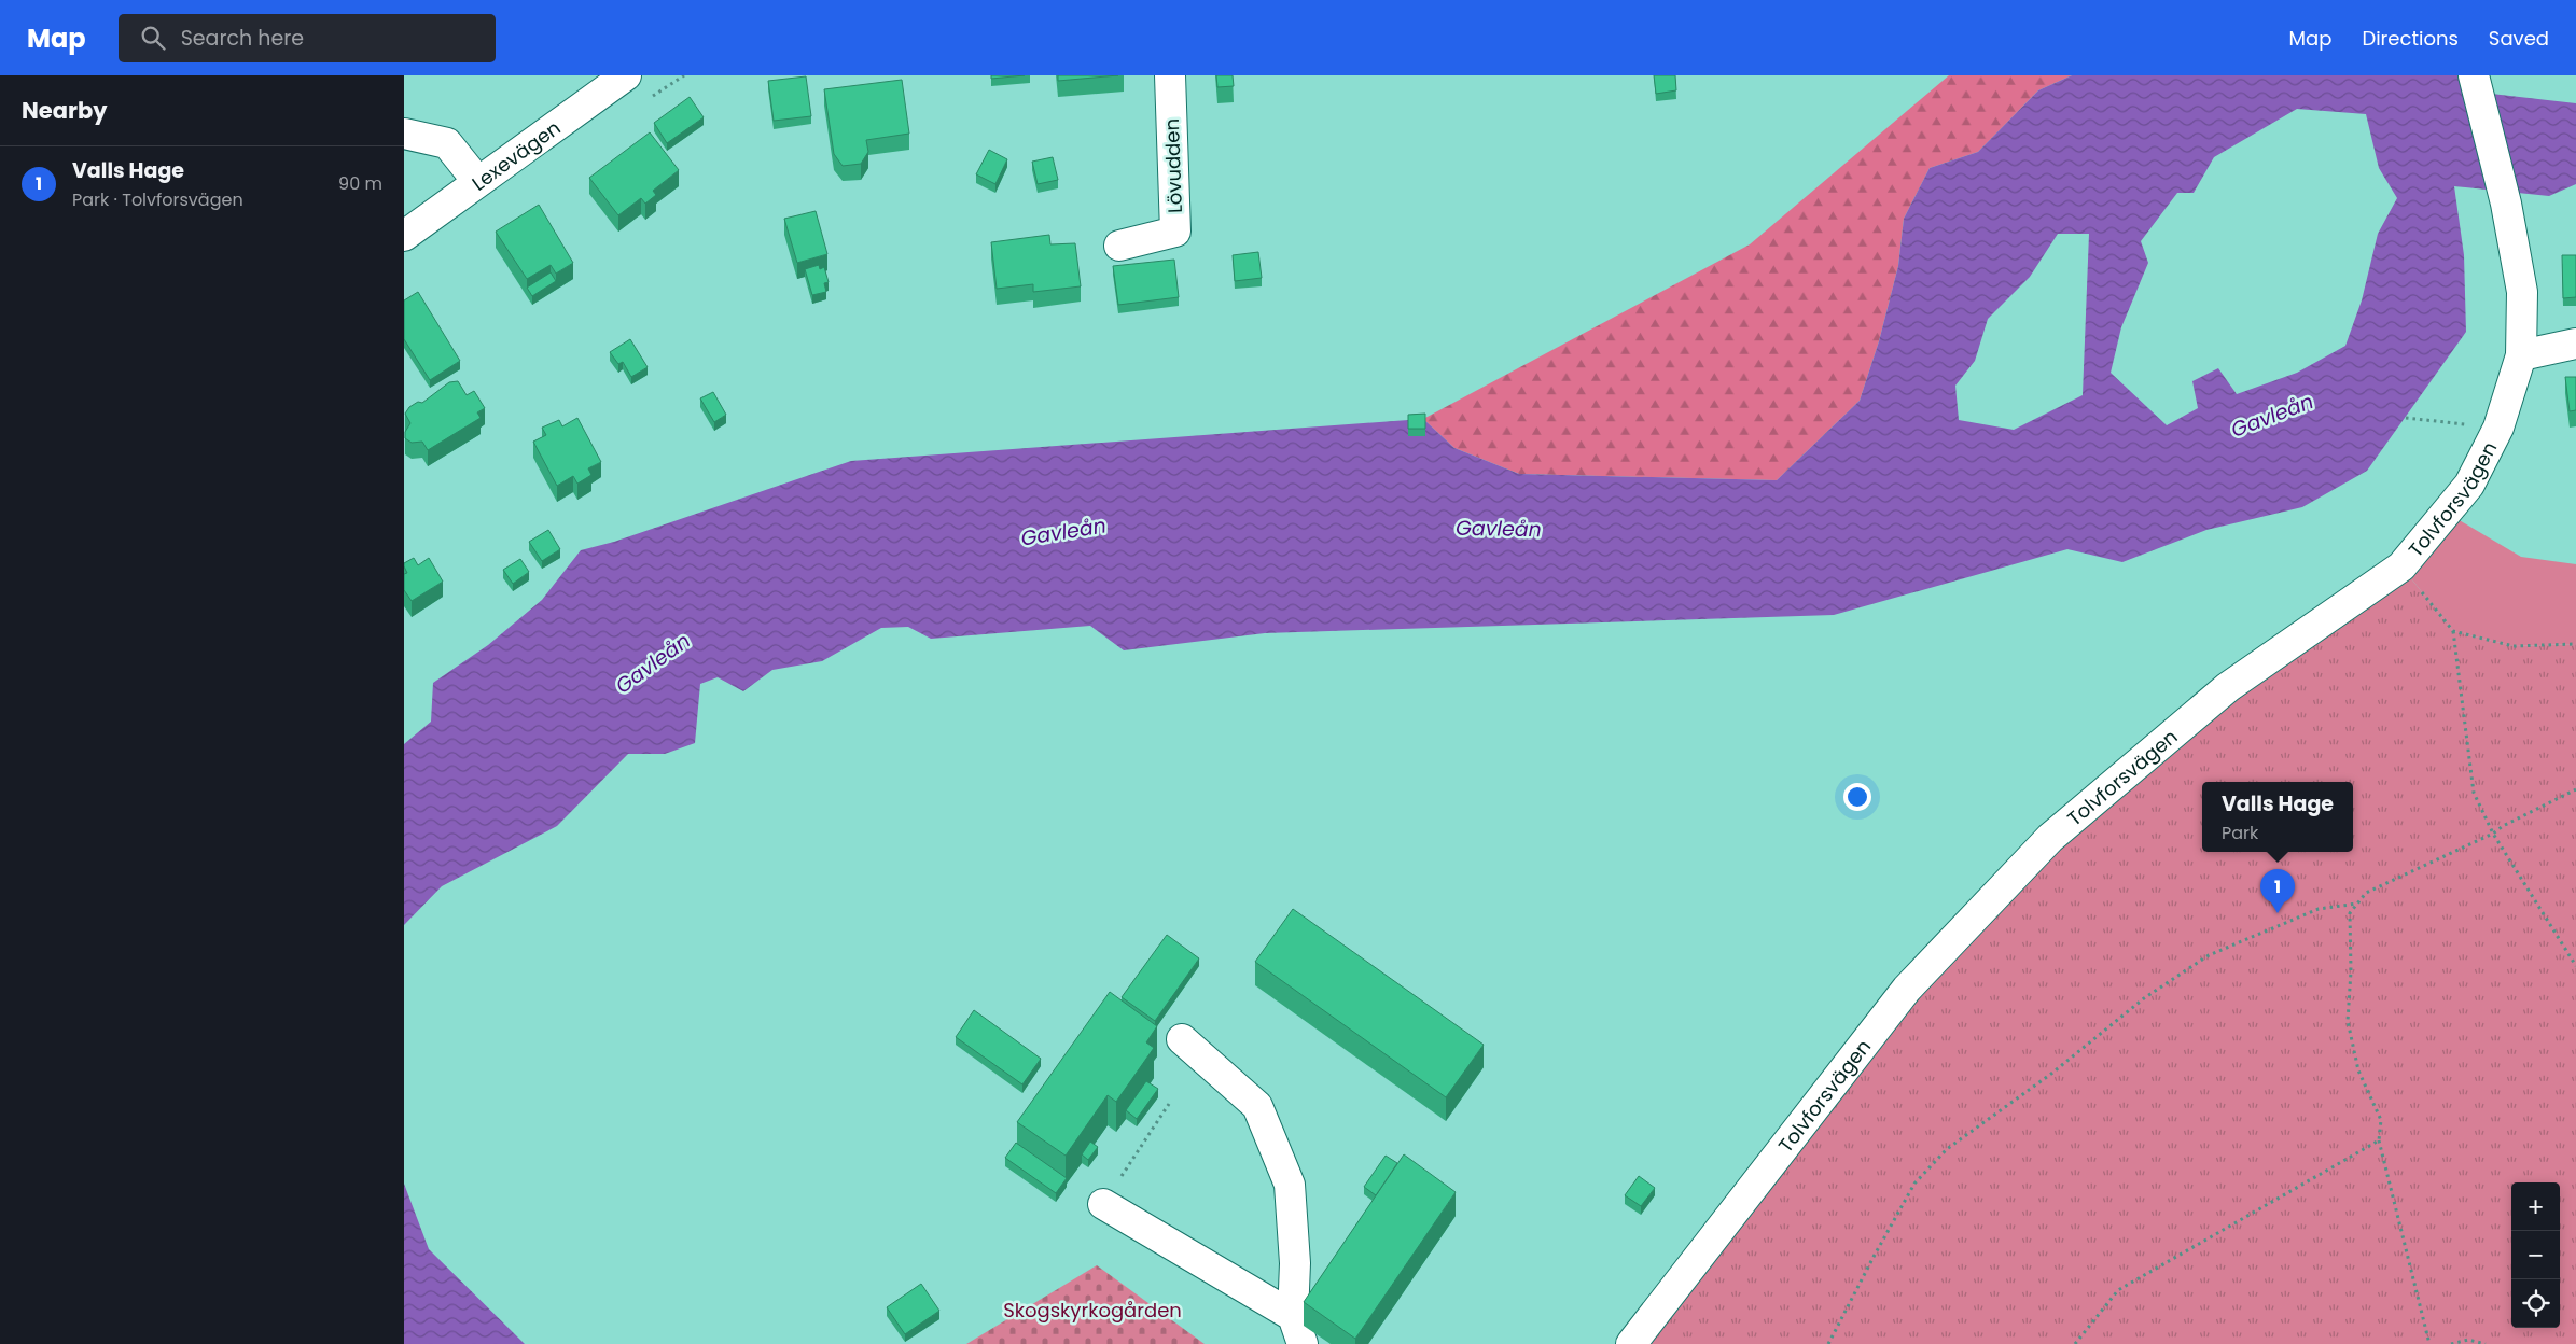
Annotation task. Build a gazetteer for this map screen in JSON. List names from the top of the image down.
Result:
{
  "streets": {
    "street": ["Lexevägen", "Lövudden", "Tolvforsvägen"]
  },
  "water": ["Gavleån"],
  "parks": ["Skogskyrkogården"],
  "page": {
    "header": "Map",
    "search": "Search here",
    "nav": ["Map", "Directions", "Saved"],
    "heading": "Nearby",
    "list": [
      {
        "mark": "1",
        "name": "Valls Hage",
        "note": "Park · Tolvforsvägen",
        "value": "90 m"
      }
    ],
    "popup": ["Valls Hage", "Park"],
    "pins": "1",
    "map_buttons": ["+", "−"]
  }
}
